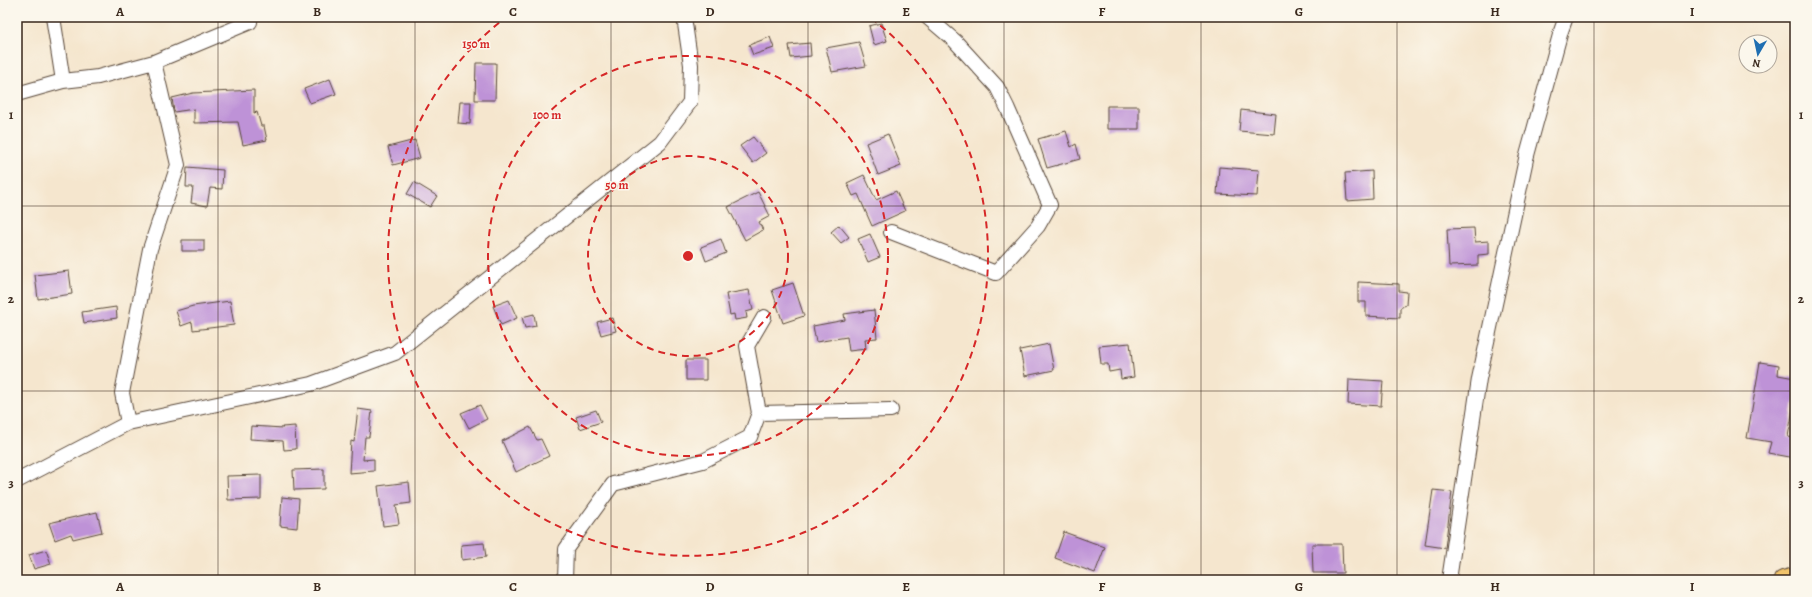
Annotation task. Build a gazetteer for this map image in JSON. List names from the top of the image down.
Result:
{
  "north": "bottom",
  "grid": {
    "columns": [
      "A",
      "B",
      "C",
      "D",
      "E",
      "F",
      "G",
      "H",
      "I"
    ],
    "rows": ["1", "2", "3"]
  },
  "rings": ["150 m", "100 m", "50 m"]
}
